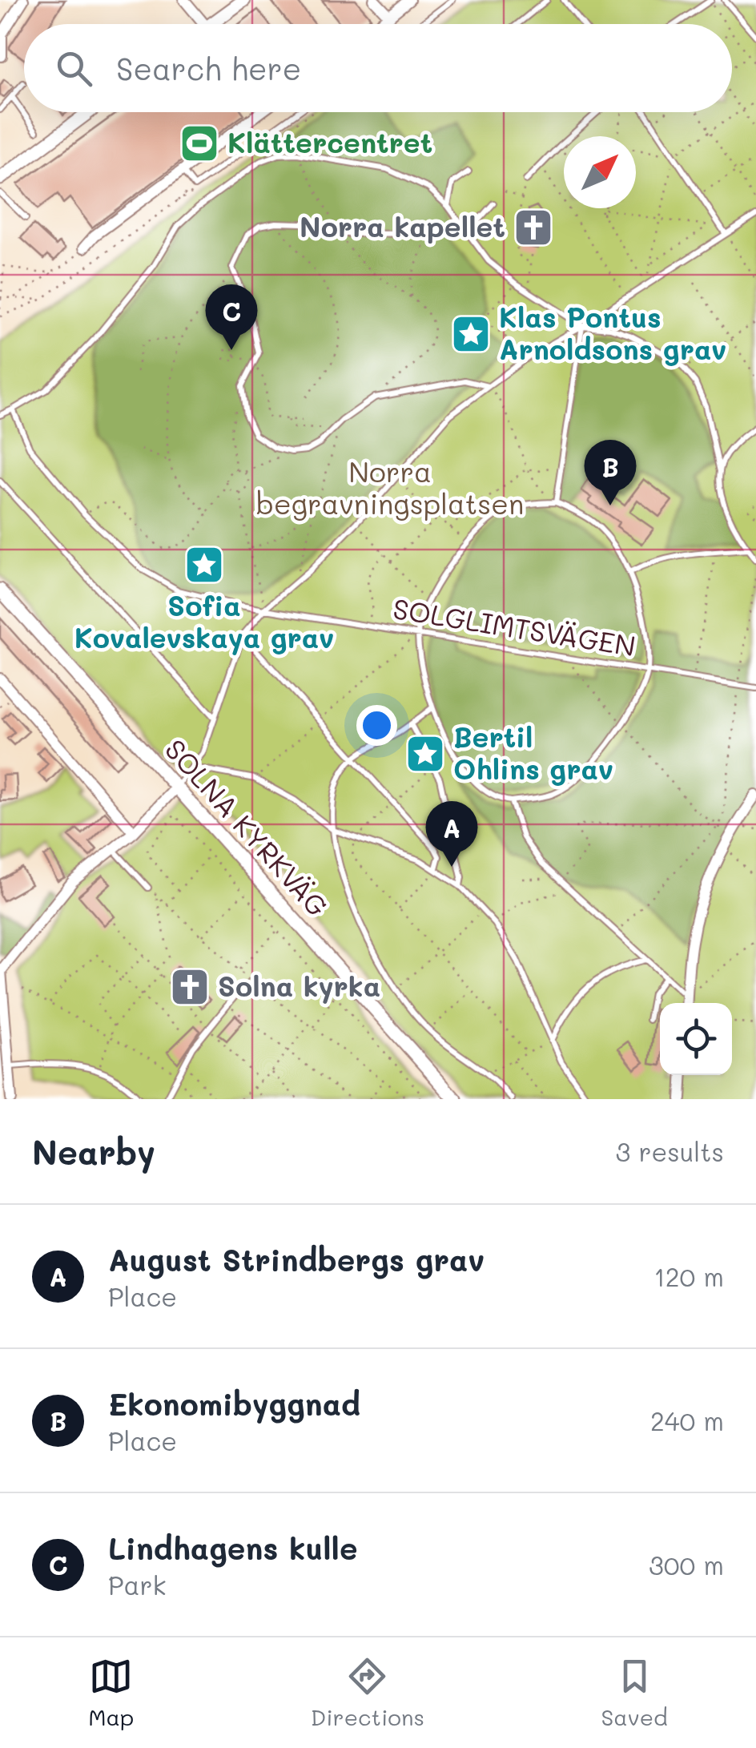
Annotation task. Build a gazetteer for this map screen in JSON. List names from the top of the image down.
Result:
{
  "streets": {
    "street": ["SOLNA KYRKVÄG"],
    "lane": ["SOLGLIMTSVÄGEN"]
  },
  "parks": ["Norra begravningsplatsen"],
  "places": {
    "sports": ["Klättercentret"],
    "church": ["Norra kapellet", "Solna kyrka"],
    "place": ["Klas Pontus Arnoldsons grav", "Sofia Kovalevskaya grav", "Bertil Ohlins grav"]
  },
  "north": "top right",
  "page": {
    "search": "Search here",
    "pins": ["C", "B", "A"],
    "heading": ["Nearby", "3 results"],
    "list": [
      {
        "mark": "A",
        "name": "August Strindbergs grav",
        "note": "Place",
        "value": "120 m"
      },
      {
        "mark": "B",
        "name": "Ekonomibyggnad",
        "note": "Place",
        "value": "240 m"
      },
      {
        "mark": "C",
        "name": "Lindhagens kulle",
        "note": "Park",
        "value": "300 m"
      }
    ],
    "nav": ["Map", "Directions", "Saved"]
  }
}
